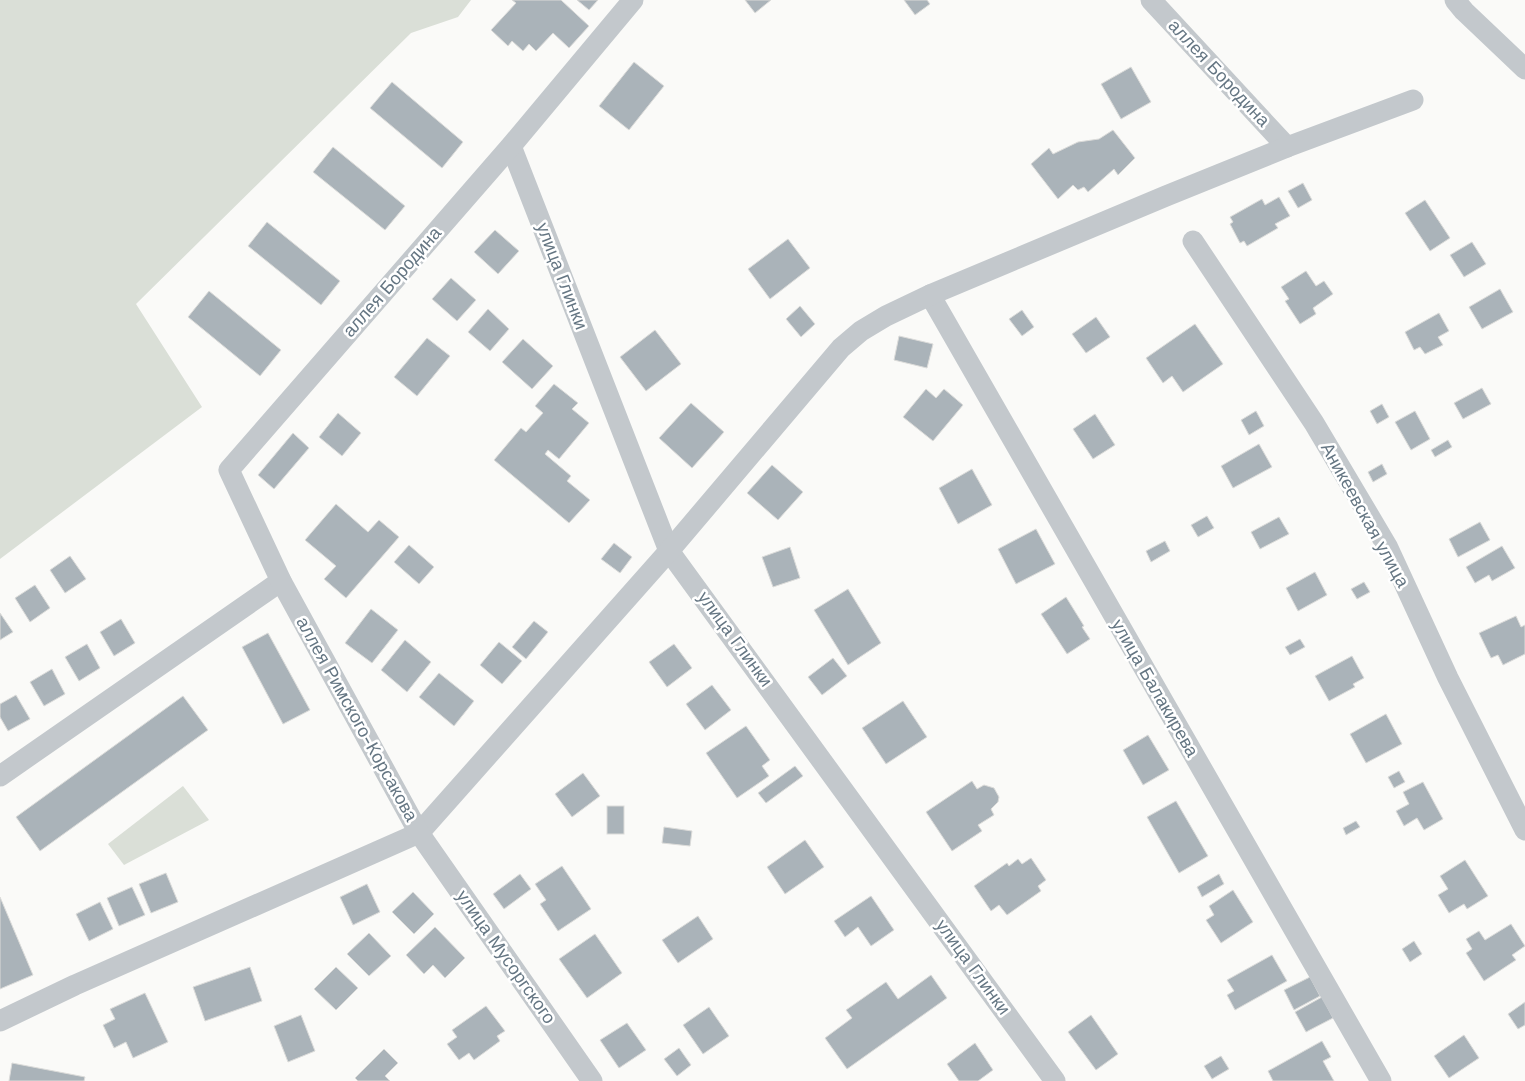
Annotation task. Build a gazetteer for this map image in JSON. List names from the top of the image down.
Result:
{
  "streets": {
    "street": [
      "аллея Бородина",
      "улица Глинки",
      "Аникеевская улица",
      "улица Балакирева",
      "аллея Римского-Корсакова",
      "улица Мусоргского"
    ]
  },
  "crossings": [
    ["аллея Бородина", "улица Глинки"],
    ["аллея Бородина", "аллея Римского-Корсакова"],
    ["аллея Римского-Корсакова", "улица Мусоргского"]
  ]
}
